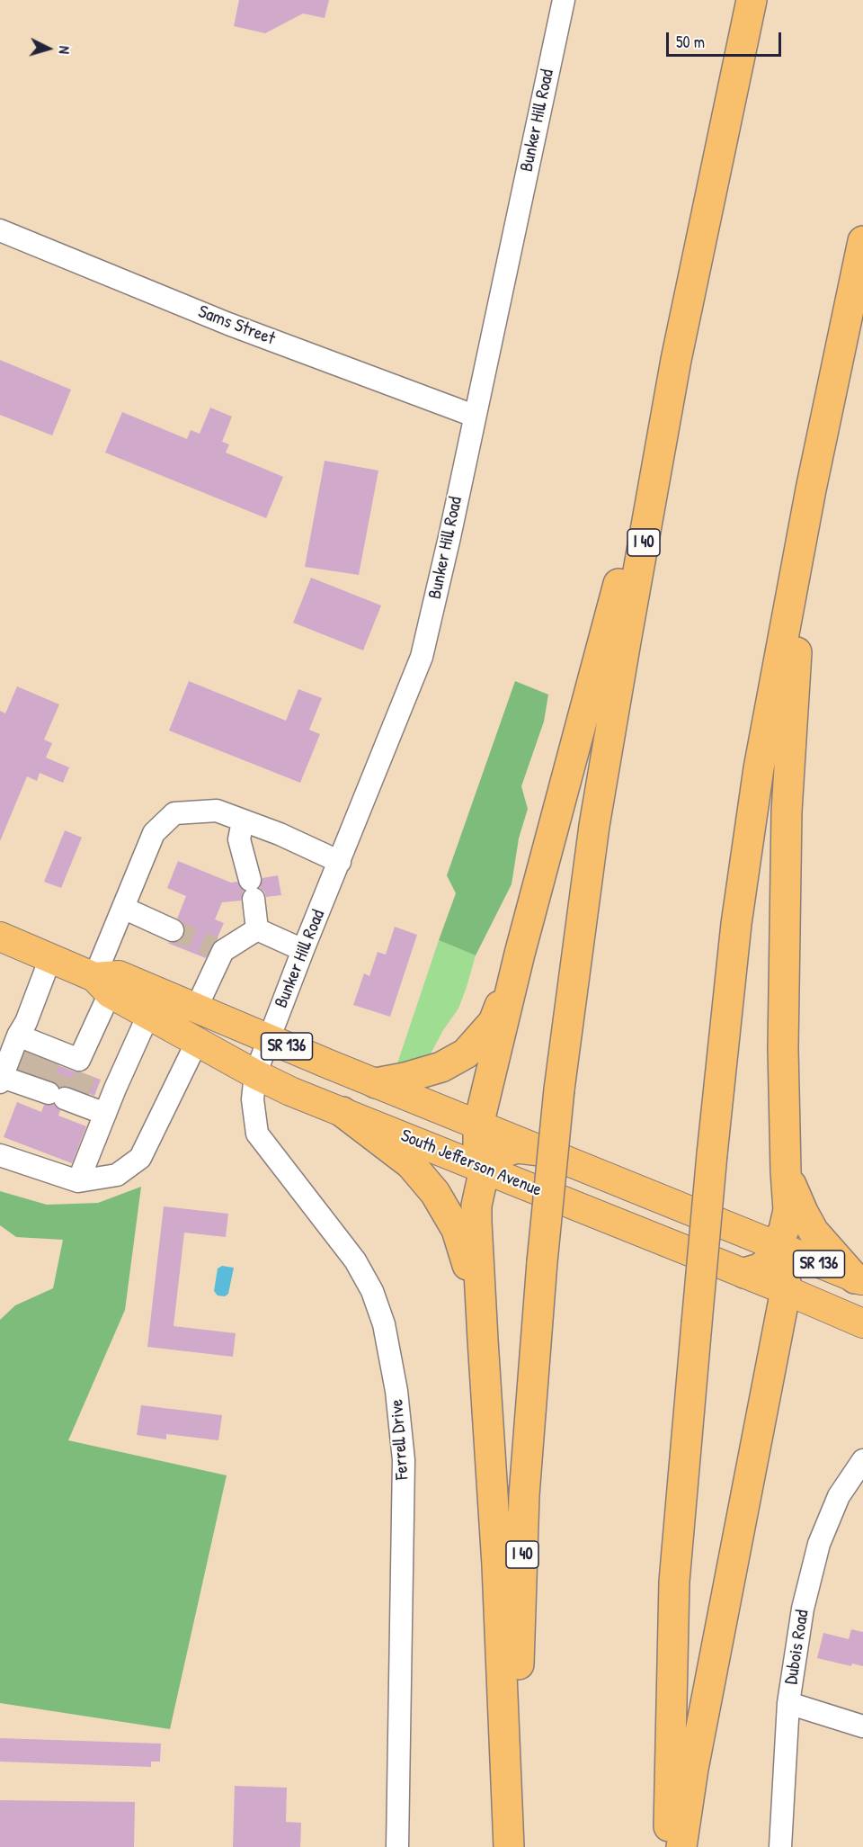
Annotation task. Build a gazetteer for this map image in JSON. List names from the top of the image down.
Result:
{
  "streets": {
    "highway": ["I 40"],
    "main road": ["SR 136", "South Jefferson Avenue"],
    "street": [
      "Bunker Hill Road",
      "Sams Street",
      "Ferrell Drive",
      "Dubois Road"
    ]
  },
  "crossings": [
    ["Bunker Hill Road", "Sams Street"],
    ["Bunker Hill Road", "South Jefferson Avenue"],
    ["Bunker Hill Road", "Ferrell Drive"],
    ["South Jefferson Avenue", "Ferrell Drive"]
  ],
  "scale_bar": "50 m",
  "north": "right"
}
